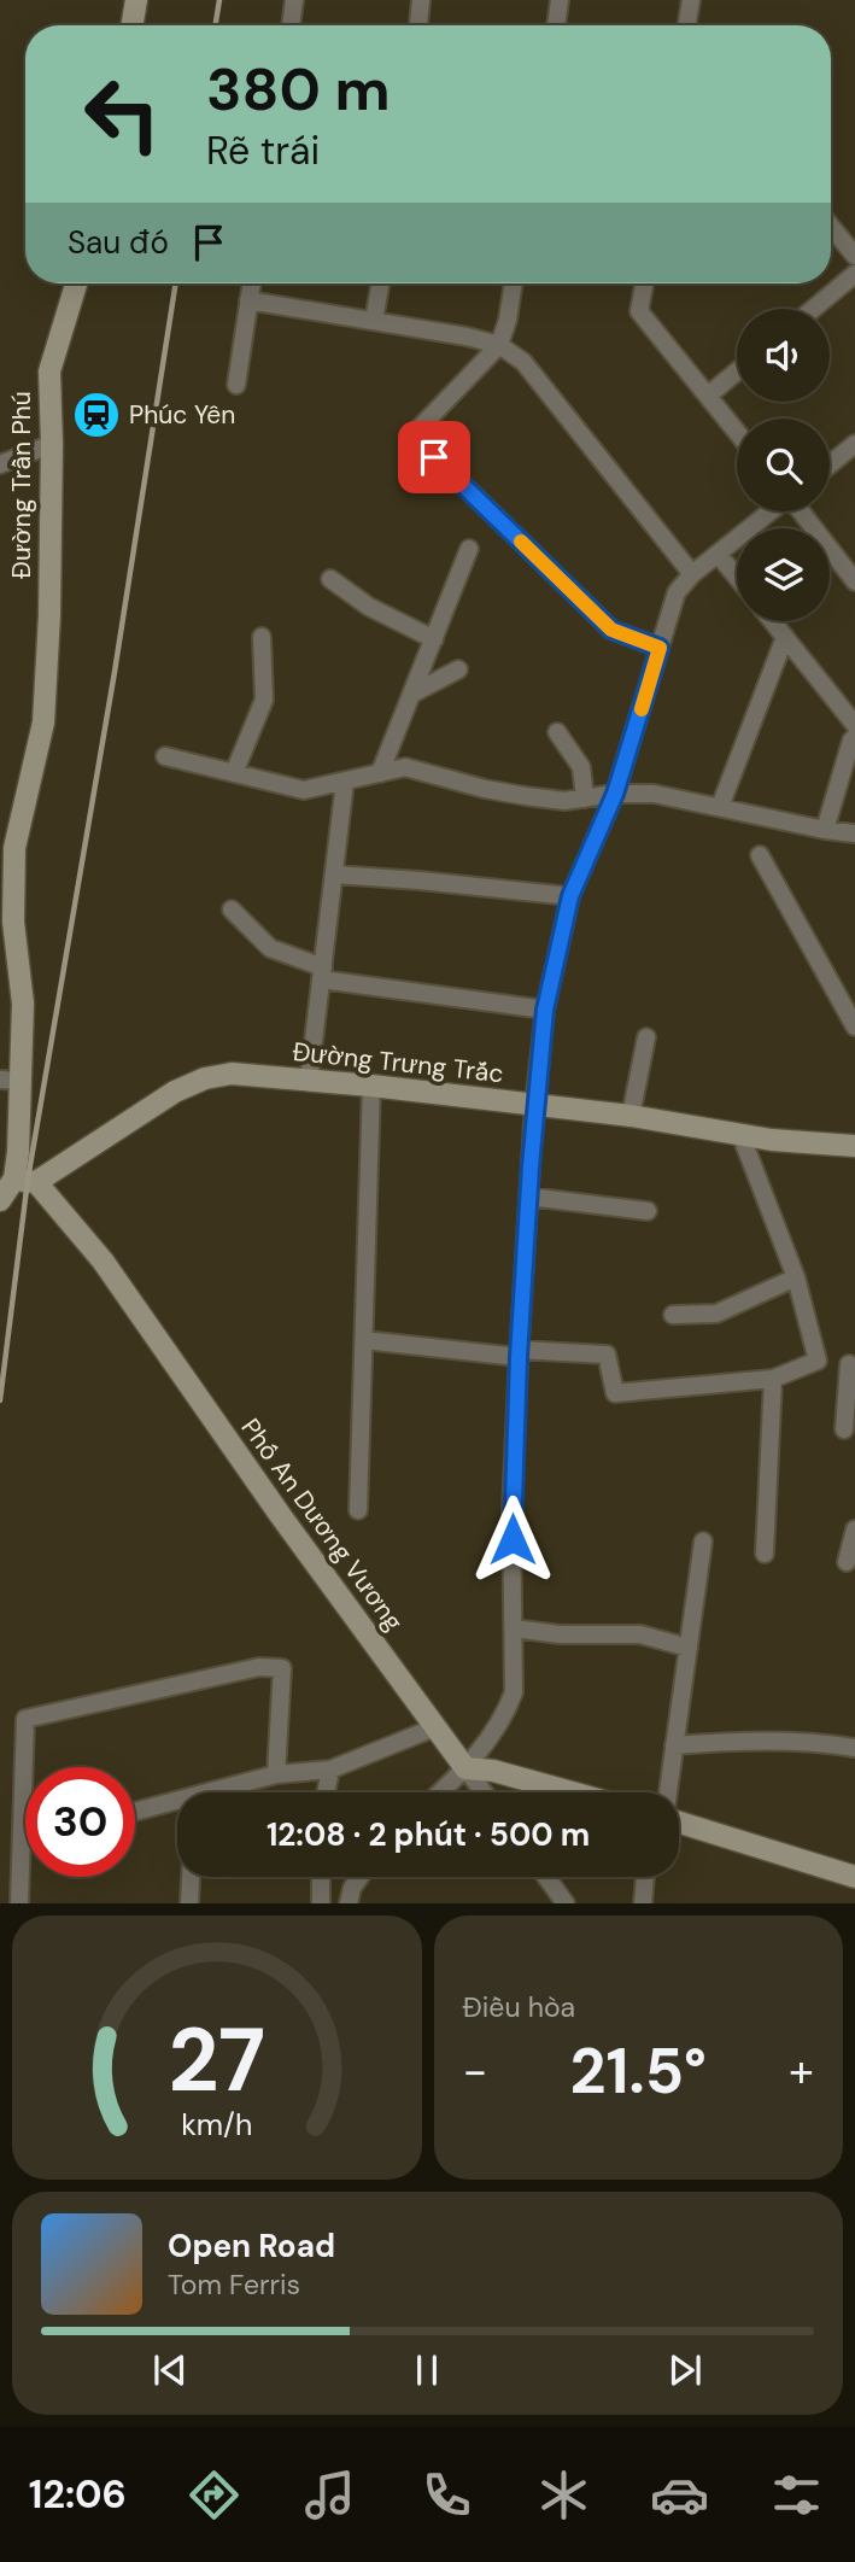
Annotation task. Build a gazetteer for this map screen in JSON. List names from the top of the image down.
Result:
{
  "streets": {
    "street": ["Đường Trần Phú", "Đường Trưng Trắc", "Phố An Dương Vương"]
  },
  "crossings": [
    ["Đường Trần Phú", "Đường Trưng Trắc"],
    ["Đường Trần Phú", "Phố An Dương Vương"],
    ["Đường Trưng Trắc", "Phố An Dương Vương"]
  ],
  "places": {
    "station": ["Phúc Yên"]
  },
  "page": {
    "turn": ["380 m", "Rẽ trái"],
    "then": "Sau đó",
    "limit": "30",
    "trip": "12:08 · 2 phút · 500 m",
    "tile": "Điều hòa",
    "heat": ["−", "21.5°", "+"],
    "song": ["Open Road", "Tom Ferris"],
    "tabs": "12:06",
    "gauge": ["27", "km/h"]
  }
}
